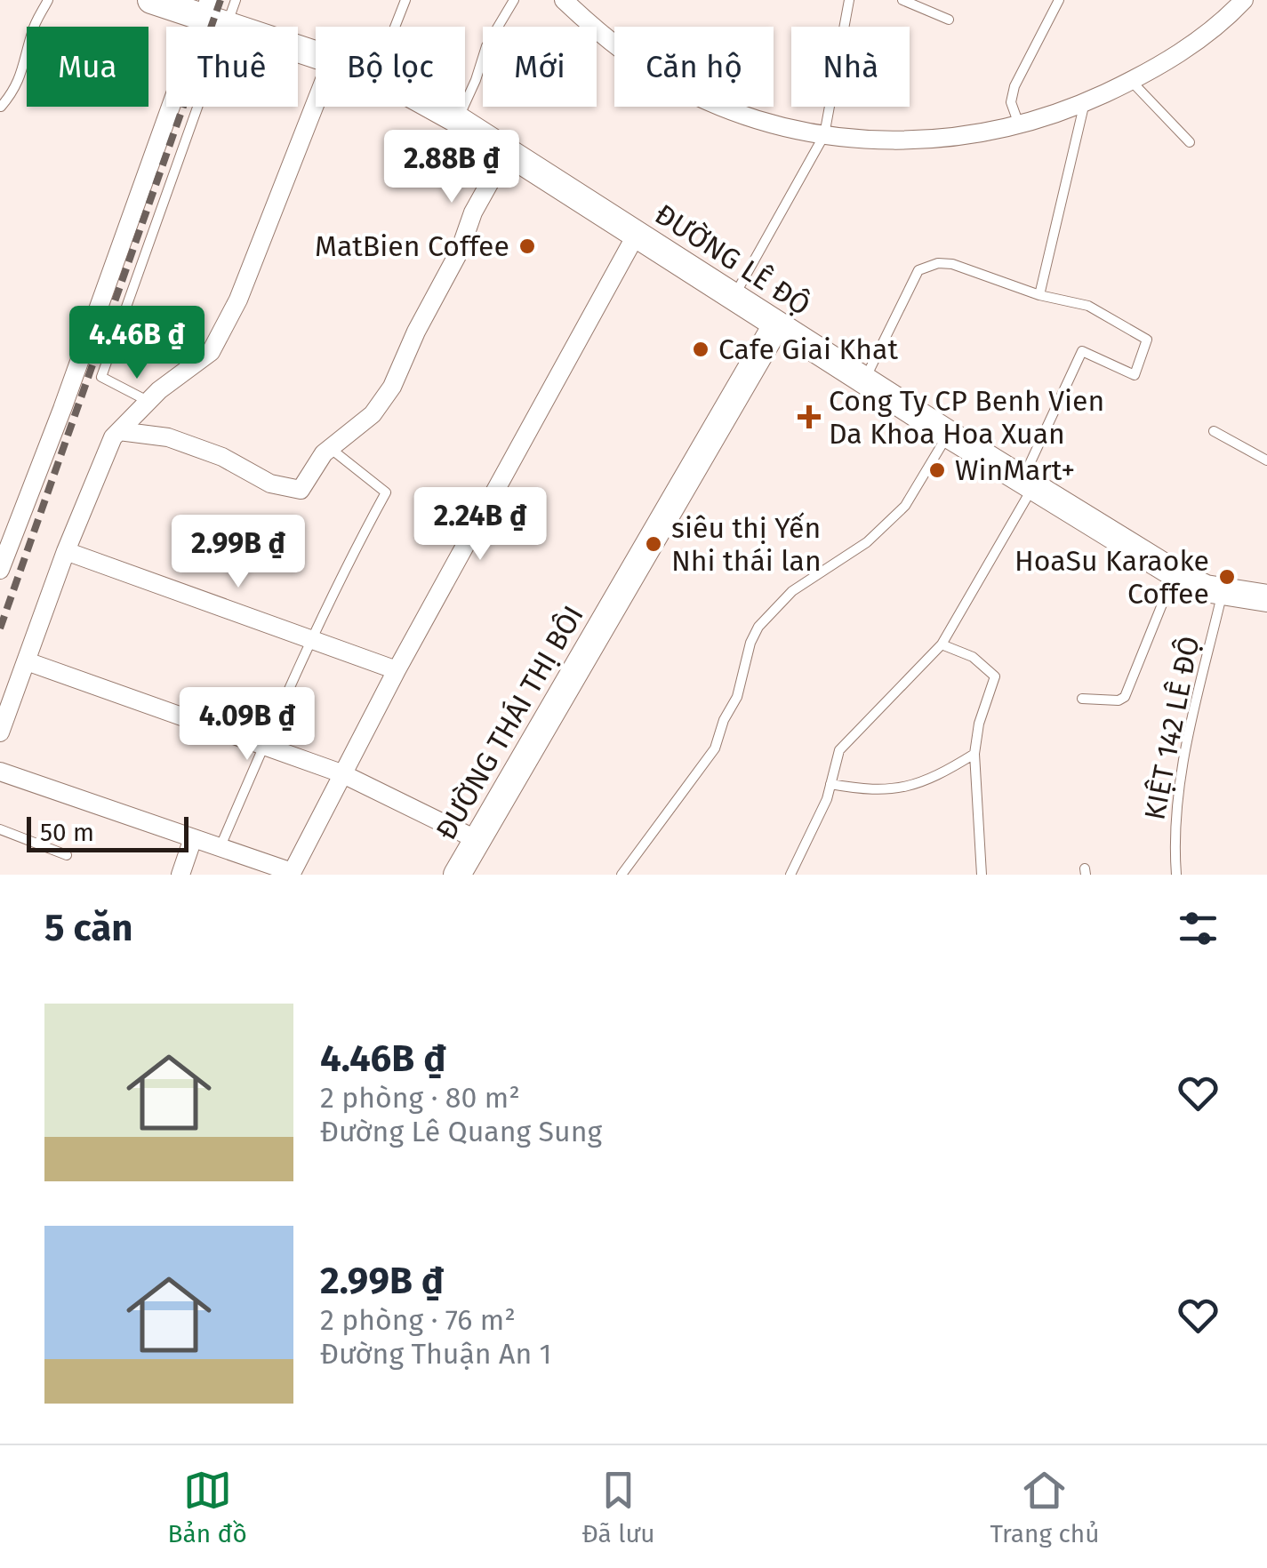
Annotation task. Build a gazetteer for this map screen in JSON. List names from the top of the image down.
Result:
{
  "streets": {
    "street": ["ĐƯỜNG LÊ ĐỘ", "ĐƯỜNG THÁI THỊ BÔI"],
    "lane": ["KIỆT 142 LÊ ĐỘ"]
  },
  "crossings": [
    ["ĐƯỜNG LÊ ĐỘ", "ĐƯỜNG THÁI THỊ BÔI"],
    ["ĐƯỜNG LÊ ĐỘ", "KIỆT 142 LÊ ĐỘ"]
  ],
  "places": {
    "other": [
      "MatBien Coffee",
      "Cafe Giai Khat",
      "WinMart+",
      "siêu thị Yến Nhi thái lan",
      "HoaSu Karaoke Coffee"
    ],
    "health": ["Cong Ty CP Benh Vien Da Khoa Hoa Xuan"]
  },
  "scale_bar": "50 m",
  "page": {
    "chip": [
      "Mua",
      "Thuê",
      "Bộ lọc",
      "Mới",
      "Căn hộ",
      "Nhà"
    ],
    "price": [
      "2.88B ₫",
      "4.46B ₫",
      "2.24B ₫",
      "2.99B ₫",
      "4.09B ₫"
    ],
    "scale": "50 m",
    "heading": "5 căn",
    "list": [
      {
        "name": "4.46B ₫",
        "note": "2 phòng · 80 m² · Đường Lê Quang Sung"
      },
      {
        "name": "2.99B ₫",
        "note": "2 phòng · 76 m² · Đường Thuận An 1"
      }
    ],
    "tabs": ["Bản đồ", "Đã lưu", "Trang chủ"]
  }
}
